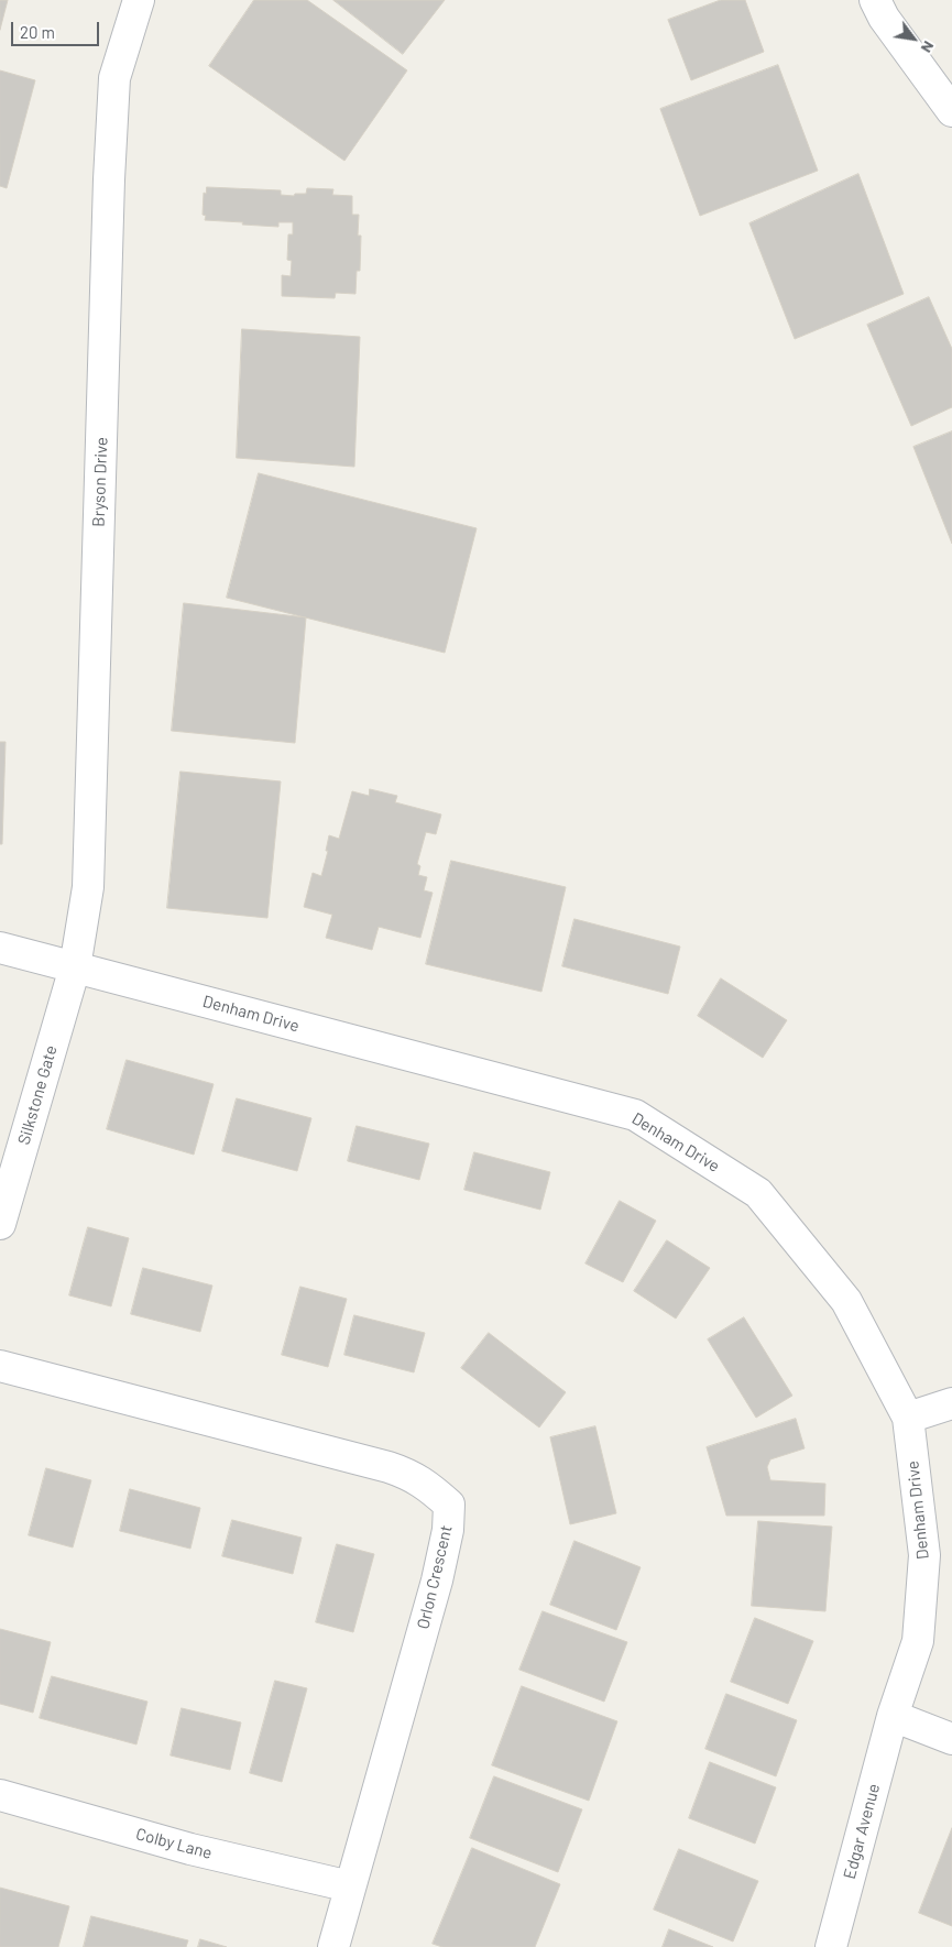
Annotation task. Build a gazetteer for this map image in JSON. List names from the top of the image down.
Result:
{
  "streets": {
    "street": [
      "Bryson Drive",
      "Denham Drive",
      "Silkstone Gate",
      "Orlon Crescent",
      "Edgar Avenue",
      "Colby Lane"
    ]
  },
  "crossings": [
    ["Bryson Drive", "Denham Drive"],
    ["Bryson Drive", "Silkstone Gate"],
    ["Denham Drive", "Silkstone Gate"],
    ["Denham Drive", "Edgar Avenue"],
    ["Orlon Crescent", "Colby Lane"]
  ],
  "scale_bar": "20 m",
  "north": "bottom right"
}
